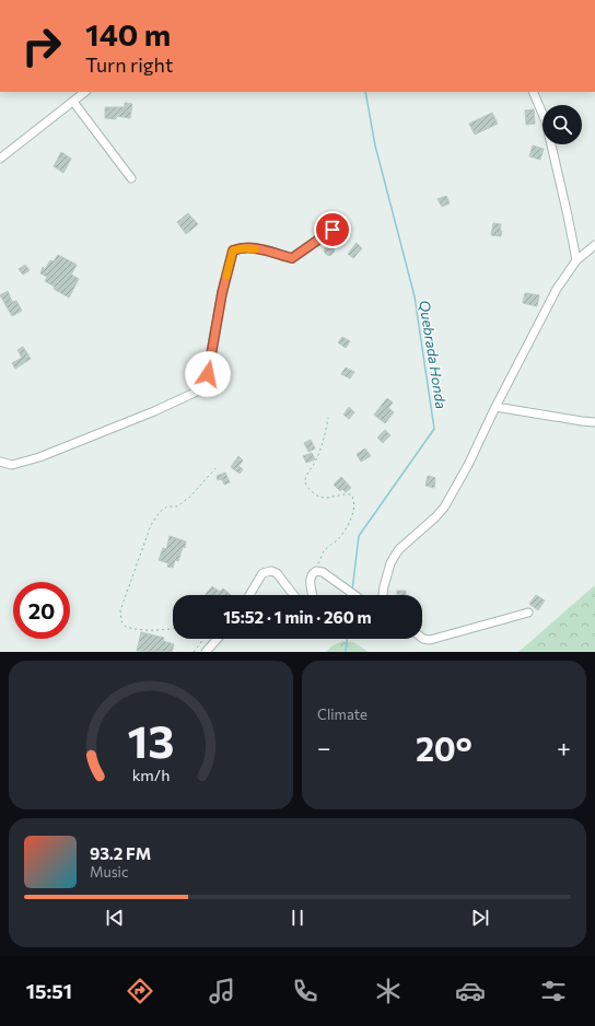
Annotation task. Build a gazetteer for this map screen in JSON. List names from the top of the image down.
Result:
{
  "water": ["Quebrada Honda"],
  "page": {
    "turn": ["140 m", "Turn right"],
    "limit": "20",
    "trip": "15:52 · 1 min · 260 m",
    "tile": "Climate",
    "heat": ["−", "20°", "+"],
    "song": ["93.2 FM", "Music"],
    "tabs": "15:51",
    "gauge": ["13", "km/h"]
  }
}
